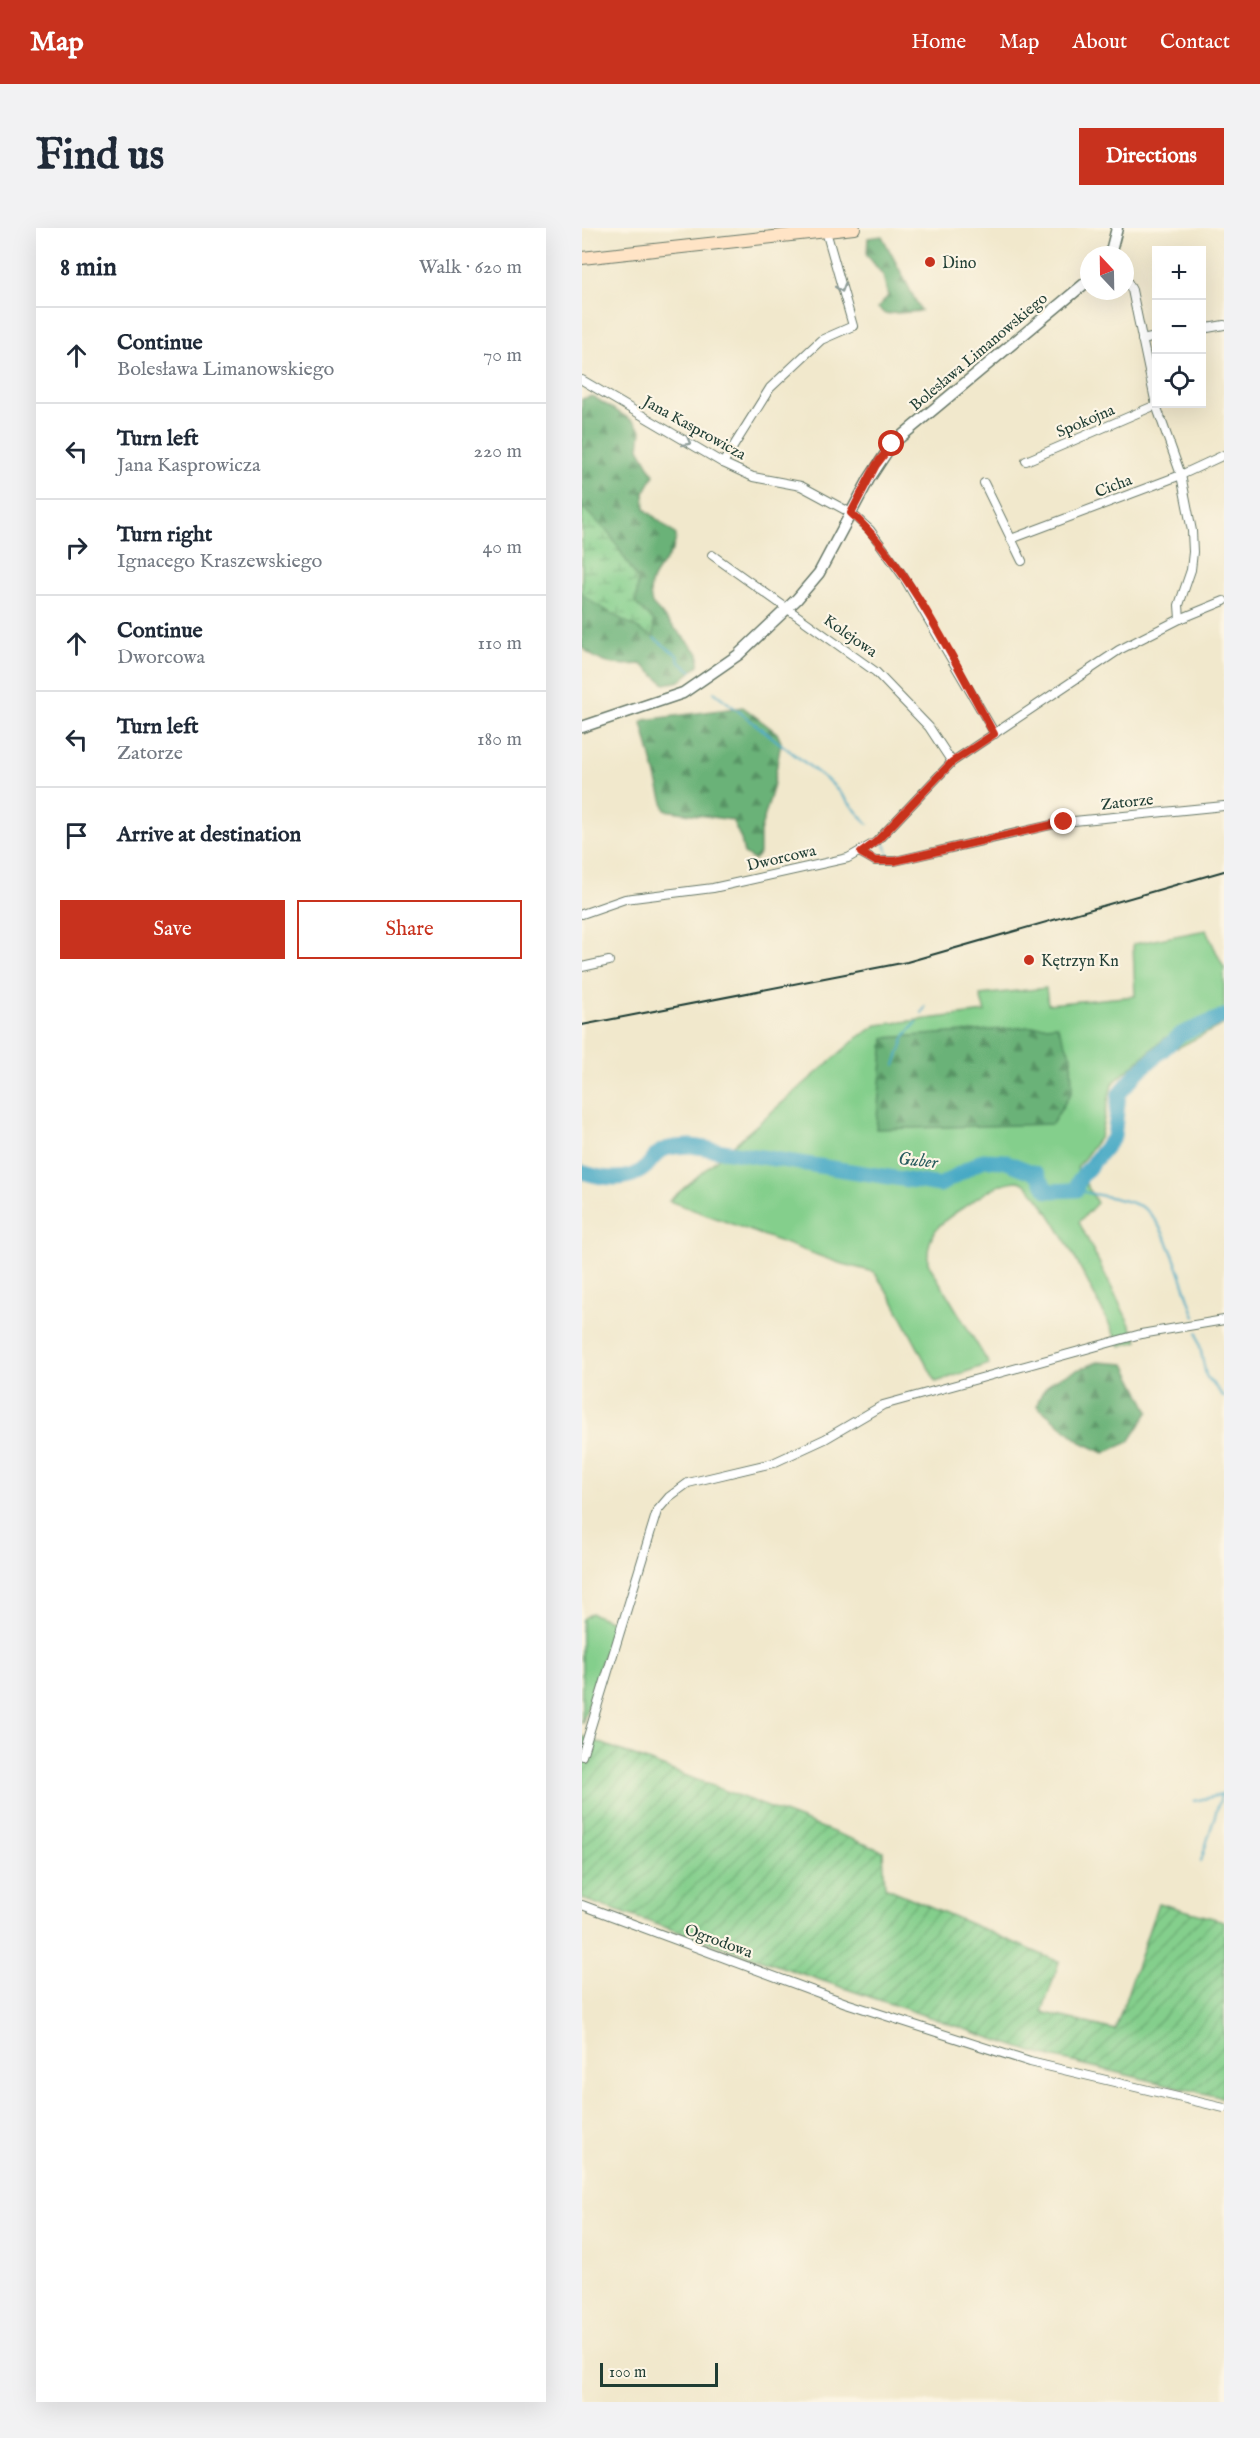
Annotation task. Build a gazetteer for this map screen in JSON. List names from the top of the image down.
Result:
{
  "streets": {
    "street": [
      "Bolesława Limanowskiego",
      "Spokojna",
      "Jana Kasprowicza",
      "Cicha",
      "Kolejowa",
      "Zatorze",
      "Dworcowa",
      "Ogrodowa"
    ]
  },
  "crossings": [
    ["Bolesława Limanowskiego", "Jana Kasprowicza"],
    ["Bolesława Limanowskiego", "Kolejowa"],
    ["Jana Kasprowicza", "Dworcowa"],
    ["Kolejowa", "Dworcowa"],
    ["Zatorze", "Dworcowa"]
  ],
  "water": ["Guber"],
  "places": ["Dino", "Kętrzyn Kn"],
  "scale_bar": "100 m",
  "north": "top",
  "page": {
    "header": "Map",
    "nav": [
      "Home",
      "Map",
      "About",
      "Contact"
    ],
    "buttons": [
      "Directions",
      ["Save", "Share"]
    ],
    "title": "Find us",
    "heading": ["8 min", "Walk · 620 m"],
    "map_buttons": ["+", "−"],
    "list": [
      ["Continue", "Bolesława Limanowskiego", "70 m"],
      ["Turn left", "Jana Kasprowicza", "220 m"],
      ["Turn right", "Ignacego Kraszewskiego", "40 m"],
      ["Continue", "Dworcowa", "110 m"],
      ["Turn left", "Zatorze", "180 m"],
      "Arrive at destination"
    ],
    "scale": "100 m"
  }
}
